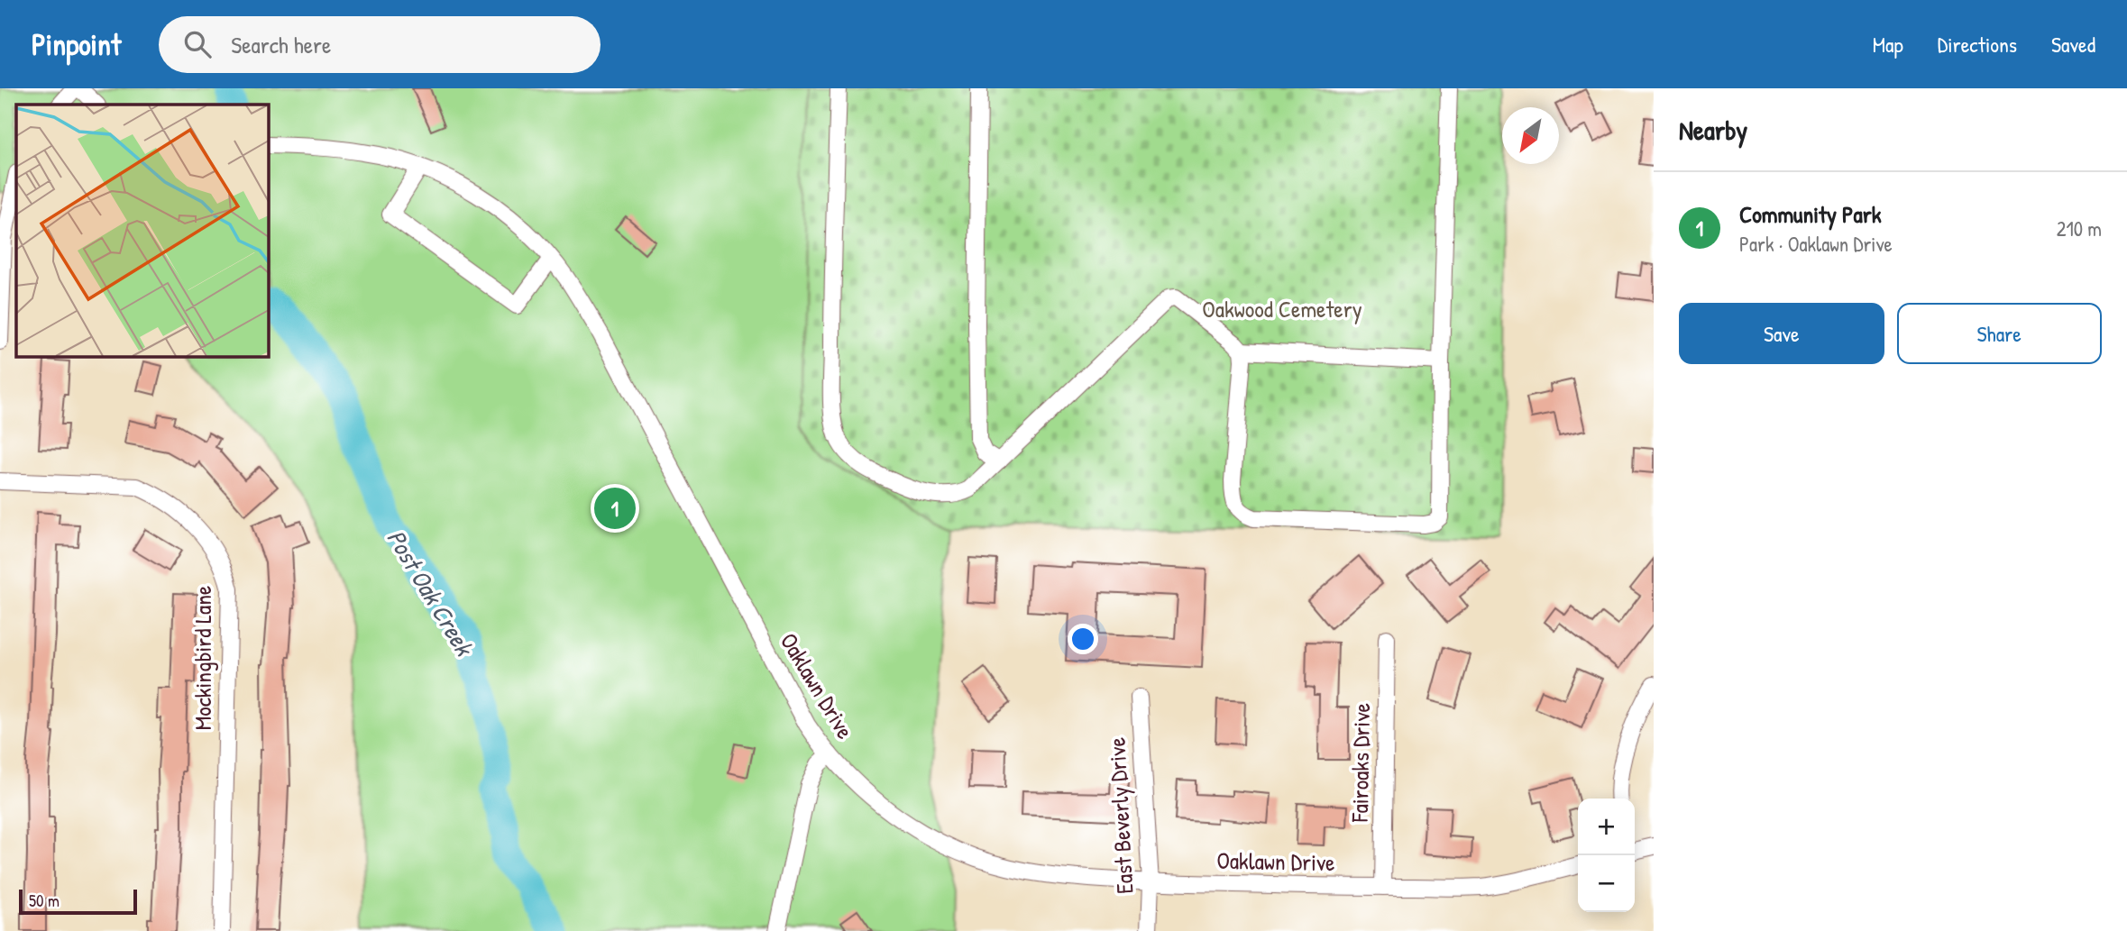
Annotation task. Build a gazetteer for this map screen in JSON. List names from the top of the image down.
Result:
{
  "streets": {
    "street": [
      "Mockingbird Lane",
      "Oaklawn Drive",
      "Fairoaks Drive",
      "East Beverly Drive"
    ]
  },
  "crossings": [
    ["Oaklawn Drive", "Fairoaks Drive"],
    ["Oaklawn Drive", "East Beverly Drive"]
  ],
  "water": ["Post Oak Creek"],
  "parks": ["Oakwood Cemetery"],
  "scale_bar": "50 m",
  "north": "bottom left",
  "page": {
    "header": "Pinpoint",
    "search": "Search here",
    "nav": ["Map", "Directions", "Saved"],
    "heading": "Nearby",
    "list": [
      {
        "mark": "1",
        "name": "Community Park",
        "note": "Park · Oaklawn Drive",
        "value": "210 m"
      }
    ],
    "buttons": ["Save", "Share"],
    "pins": "1",
    "map_buttons": ["+", "−"],
    "scale": "50 m"
  }
}
